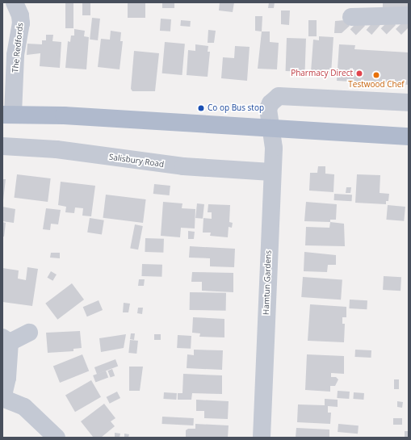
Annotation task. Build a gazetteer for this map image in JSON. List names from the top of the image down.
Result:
{
  "streets": {
    "street": ["The Redfords", "Salisbury Road", "Hamtun Gardens"]
  },
  "crossings": [
    ["Salisbury Road", "Hamtun Gardens"]
  ],
  "places": ["Pharmacy Direct", "Testwood Chef", "Co op Bus stop"]
}
